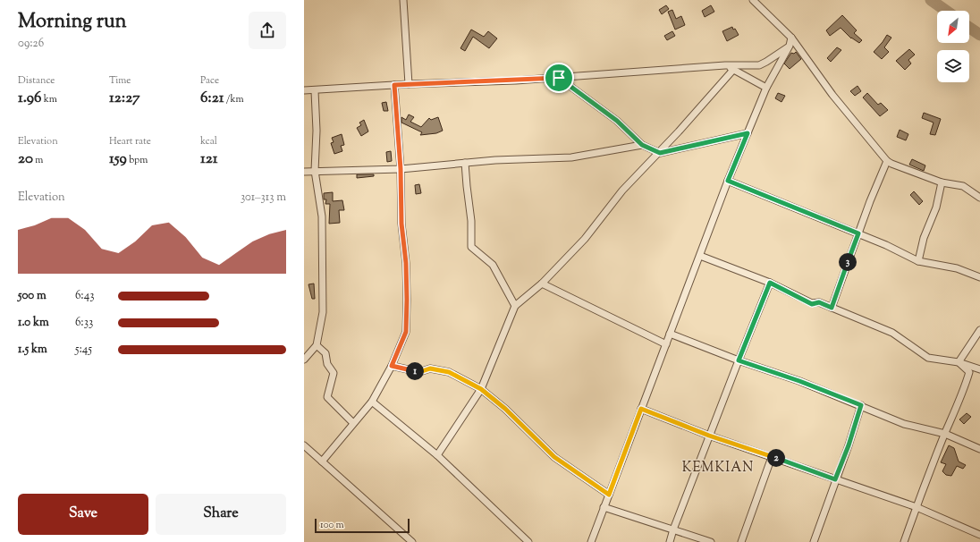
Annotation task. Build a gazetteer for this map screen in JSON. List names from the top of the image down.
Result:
{
  "districts": ["KEMKIAN"],
  "scale_bar": "100 m",
  "north": "bottom left",
  "page": {
    "heading": ["Morning run", "09:26"],
    "stats": [
      ["Distance", "1.96 km"],
      ["Time", "12:27"],
      ["Pace", "6:21 /km"],
      ["Elevation", "20 m"],
      ["Heart rate", "159 bpm"],
      ["kcal", "121"]
    ],
    "chart": ["Elevation", "301–313 m"],
    "pins": ["3", "1", "2"],
    "list": [
      {
        "name": "500 m",
        "note": "6:43"
      },
      {
        "name": "1.0 km",
        "note": "6:33"
      },
      {
        "name": "1.5 km",
        "note": "5:45"
      }
    ],
    "buttons": ["Save", "Share"],
    "scale": "100 m"
  }
}
